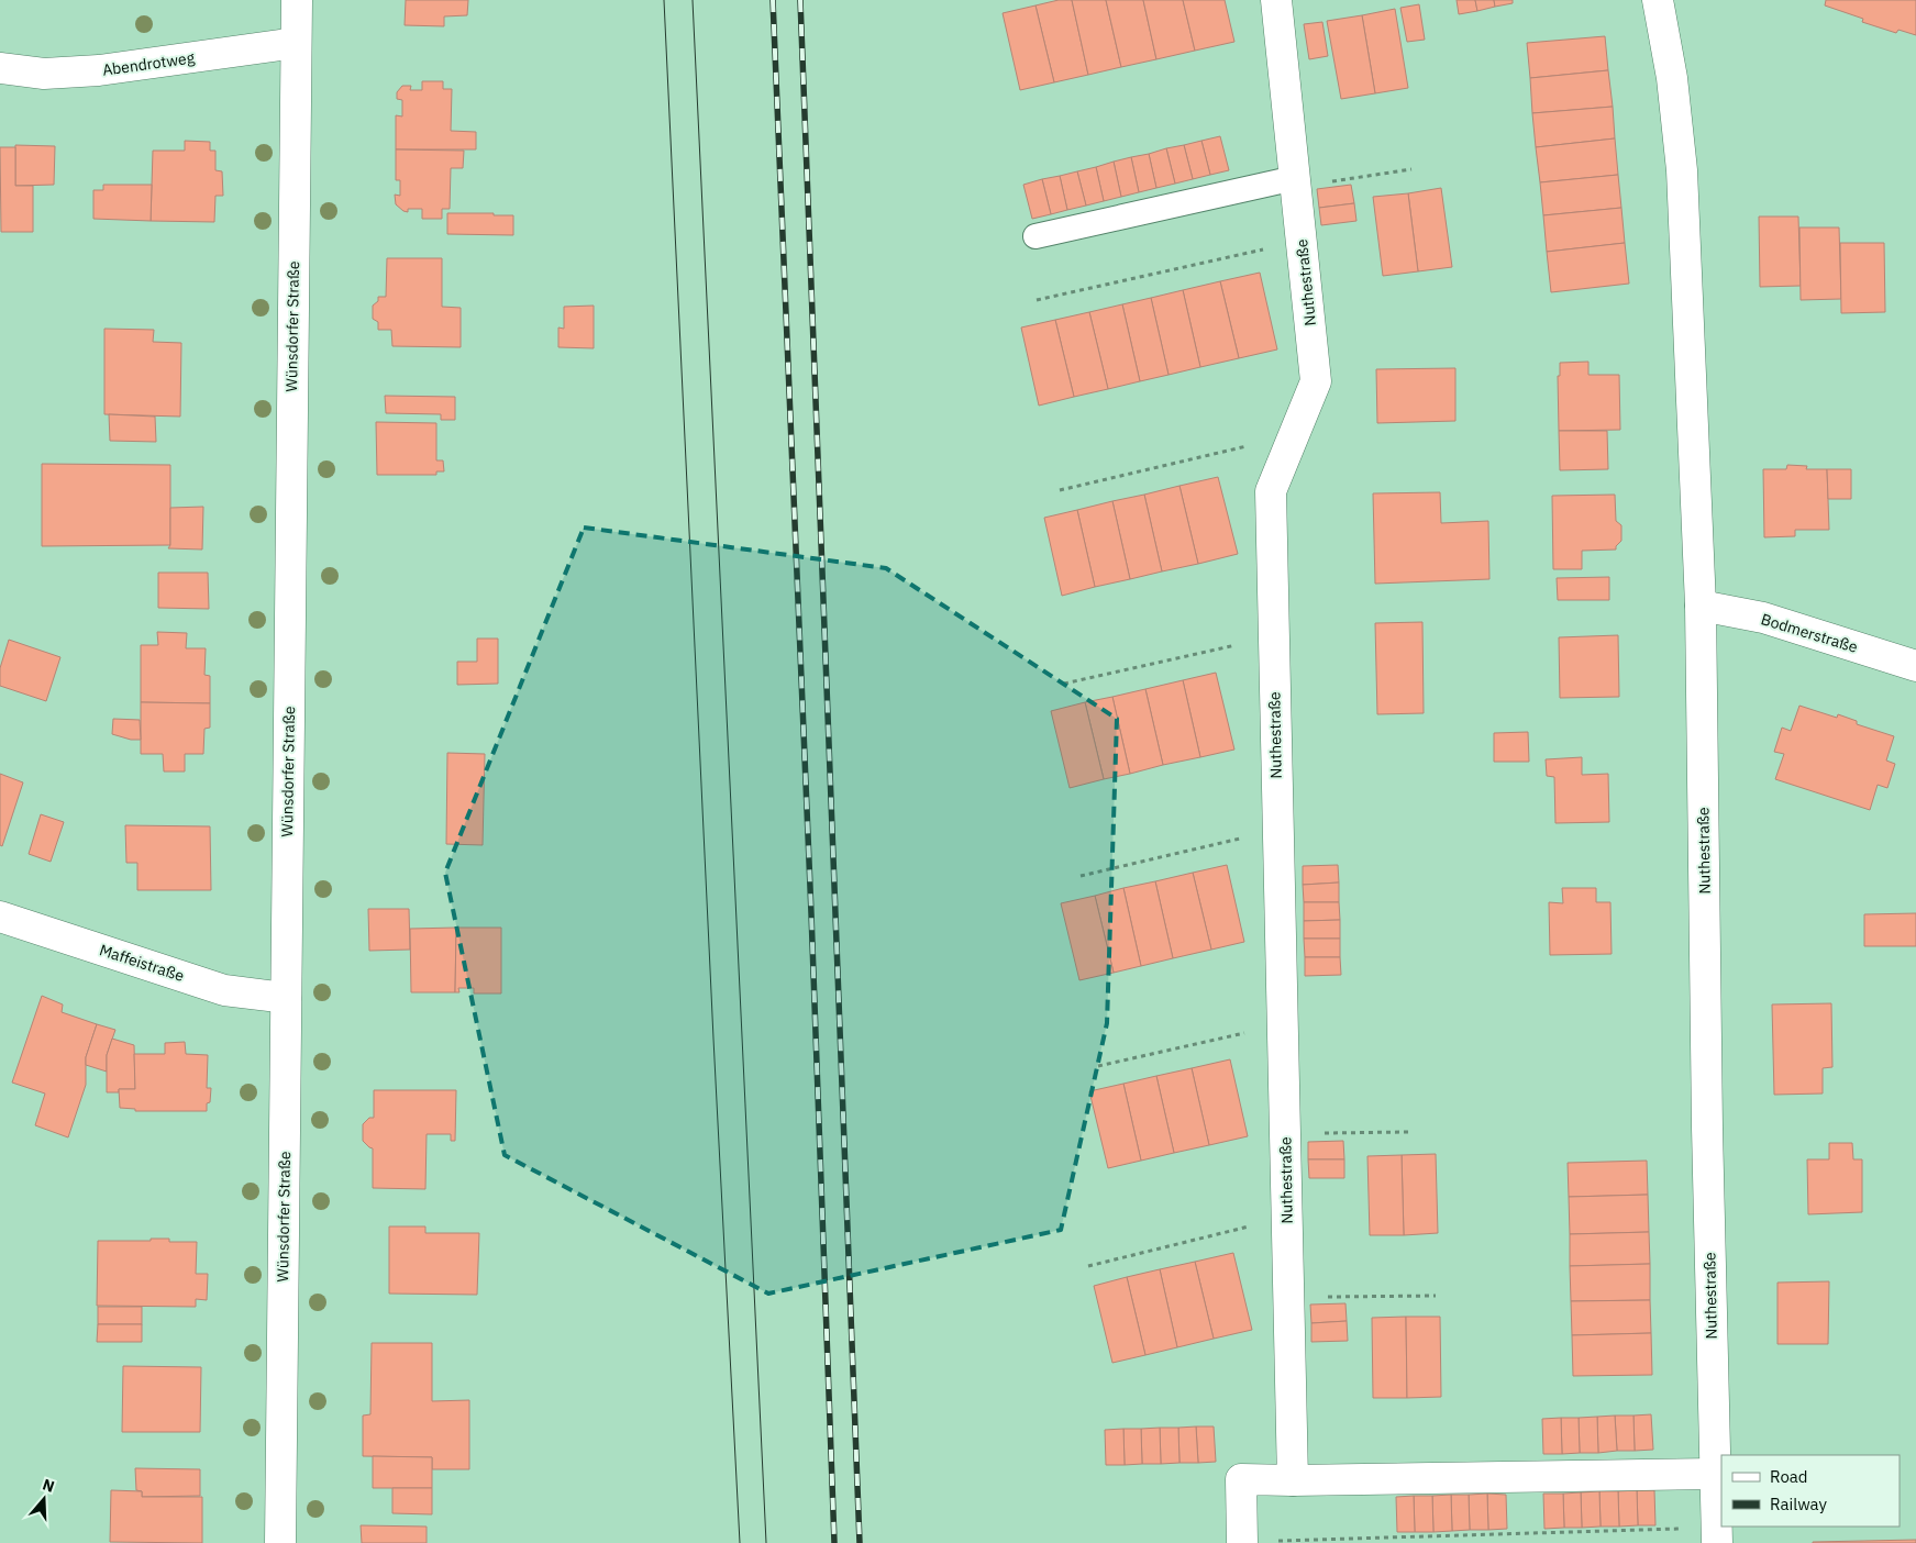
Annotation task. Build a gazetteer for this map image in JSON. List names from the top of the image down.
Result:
{
  "streets": {
    "street": [
      "Abendrotweg",
      "Nuthestraße",
      "Wünsdorfer Straße",
      "Bodmerstraße",
      "Maffeistraße"
    ]
  },
  "crossings": [
    ["Abendrotweg", "Wünsdorfer Straße"],
    ["Nuthestraße", "Bodmerstraße"],
    ["Wünsdorfer Straße", "Maffeistraße"]
  ],
  "legend": ["Road", "Railway"],
  "north": "top"
}
